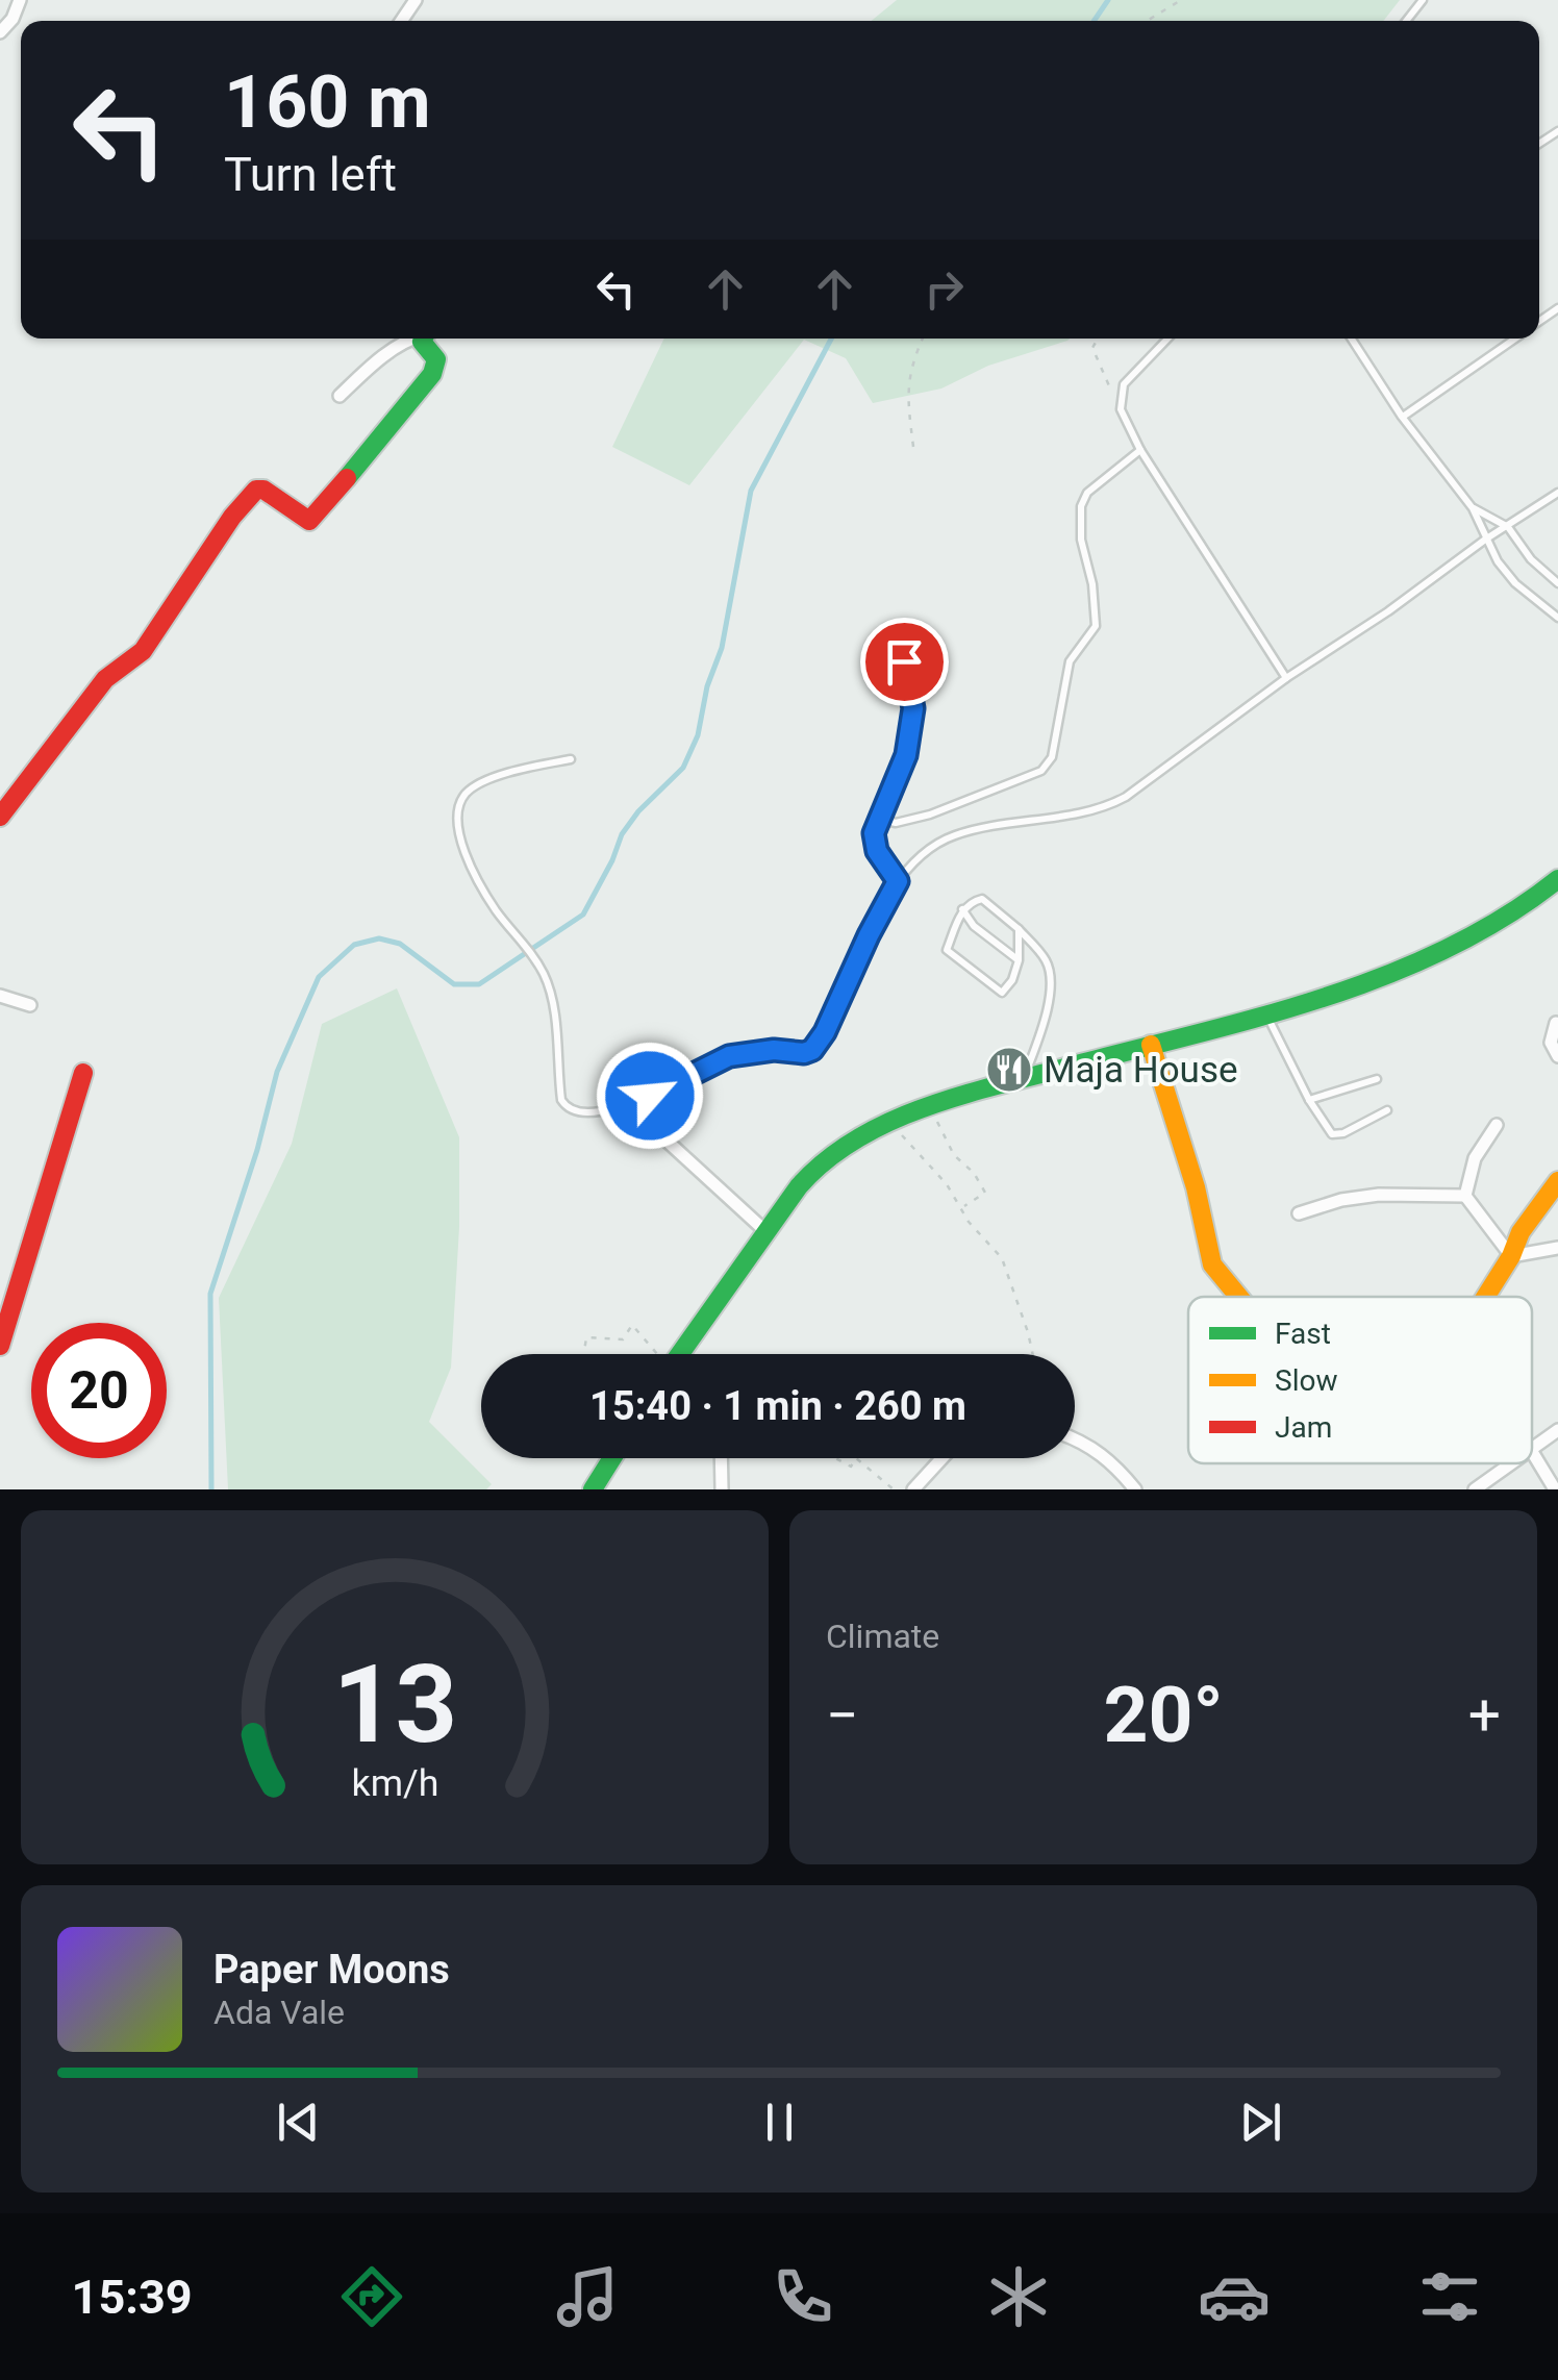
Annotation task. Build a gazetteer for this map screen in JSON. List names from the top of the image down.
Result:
{
  "places": {
    "restaurant": ["Maja House"]
  },
  "legend": ["Fast", "Slow", "Jam"],
  "page": {
    "turn": ["160 m", "Turn left"],
    "limit": "20",
    "trip": "15:40 · 1 min · 260 m",
    "tile": "Climate",
    "heat": ["−", "20°", "+"],
    "song": ["Paper Moons", "Ada Vale"],
    "tabs": "15:39",
    "gauge": ["13", "km/h"]
  }
}
